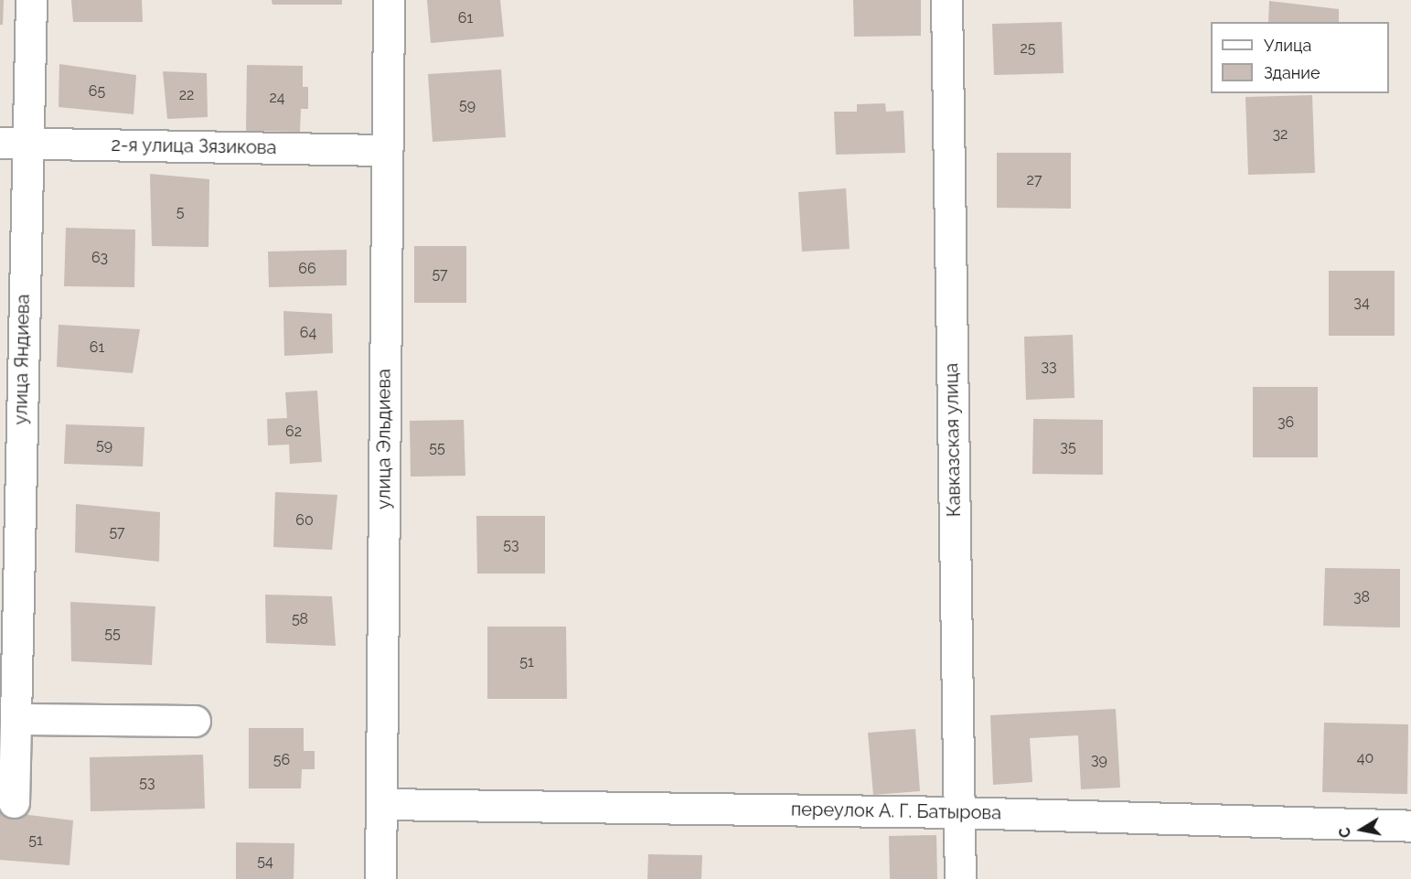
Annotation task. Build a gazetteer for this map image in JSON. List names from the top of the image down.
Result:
{
  "streets": {
    "street": [
      "2-я улица Зязикова",
      "улица Яндиева",
      "улица Эльдиева",
      "Кавказская улица",
      "переулок А. Г. Батырова"
    ]
  },
  "crossings": [
    ["2-я улица Зязикова", "улица Яндиева"],
    ["2-я улица Зязикова", "улица Эльдиева"],
    ["улица Эльдиева", "переулок А. Г. Батырова"],
    ["Кавказская улица", "переулок А. Г. Батырова"]
  ],
  "house_numbers": [
    "61",
    "25",
    "65",
    "22",
    "24",
    "59",
    "32",
    "27",
    "5",
    "63",
    "66",
    "57",
    "34",
    "64",
    "61",
    "33",
    "36",
    "62",
    "59",
    "35",
    "55",
    "60",
    "57",
    "53",
    "38",
    "58",
    "55",
    "51",
    "40",
    "56",
    "39",
    "53",
    "51",
    "54"
  ],
  "legend": ["Улица", "Здание"],
  "north": "left"
}
